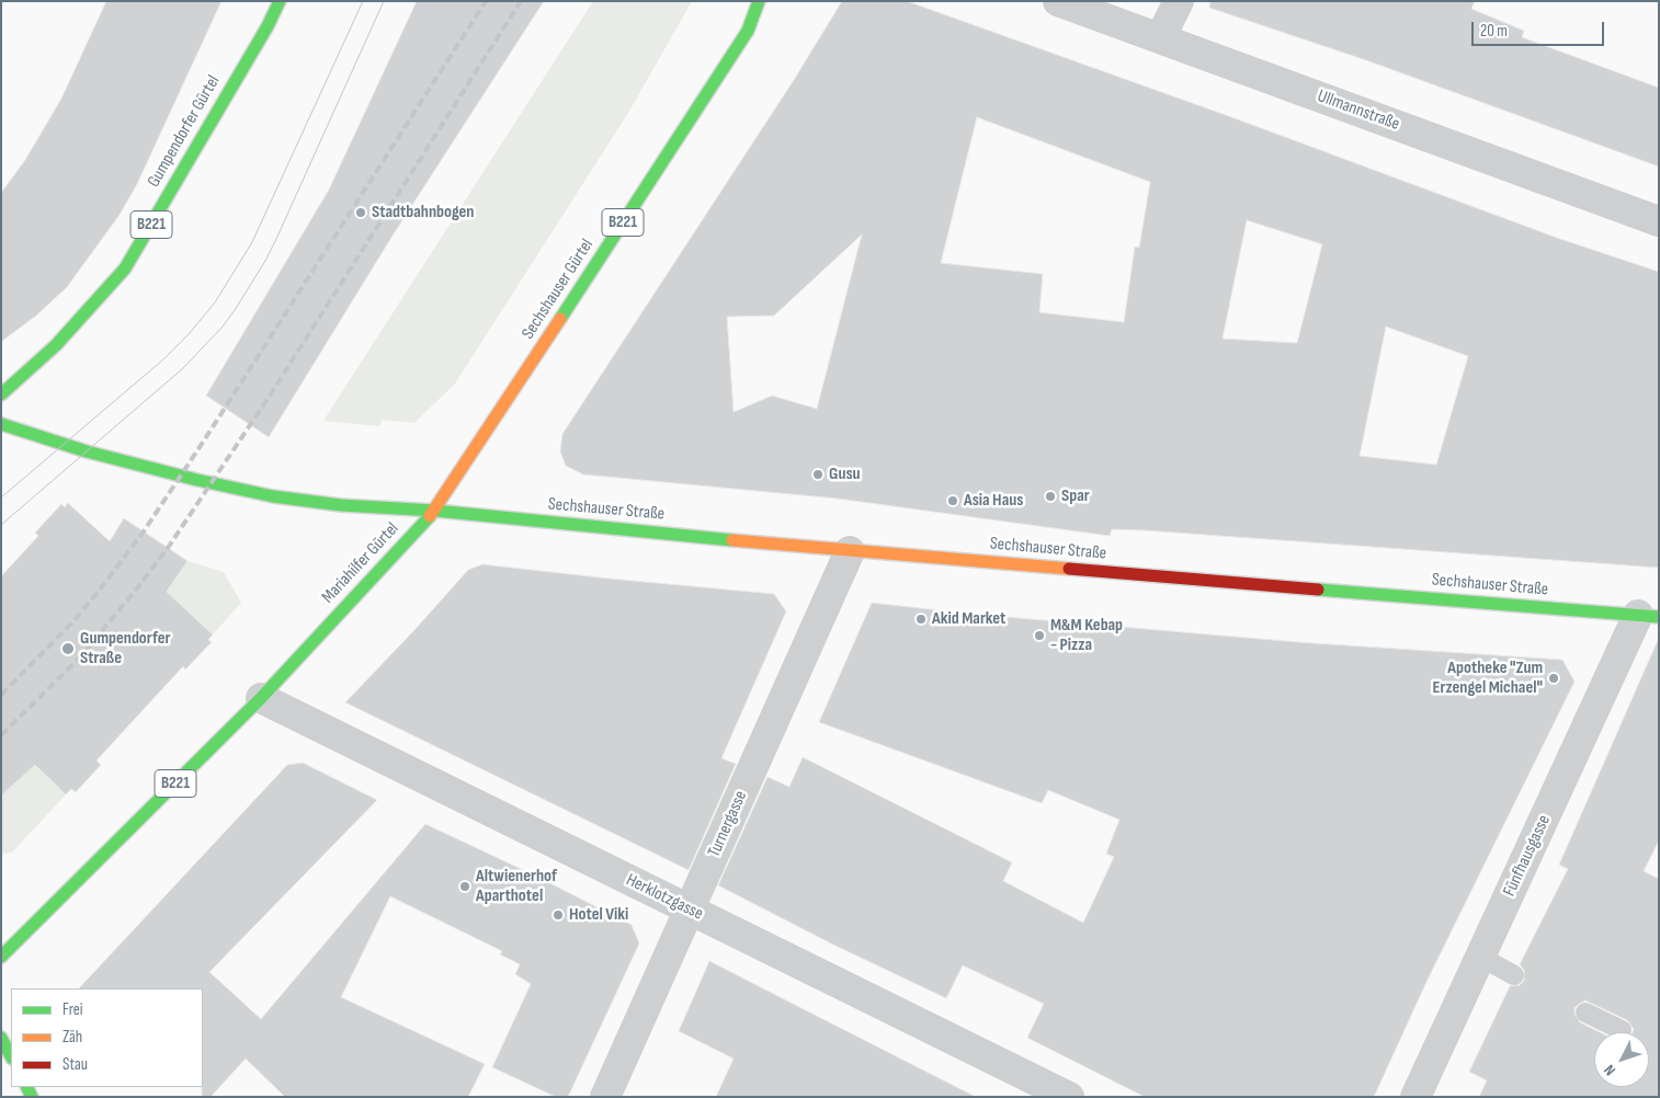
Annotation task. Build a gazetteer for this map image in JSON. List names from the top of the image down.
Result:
{
  "streets": {
    "main road": [
      "Gumpendorfer Gürtel",
      "B221",
      "Sechshauser Gürtel",
      "Sechshauser Straße",
      "Mariahilfer Gürtel"
    ],
    "street": [
      "Ullmannstraße",
      "Turnergasse",
      "Fünfhausgasse",
      "Herklotzgasse"
    ]
  },
  "crossings": [
    ["Sechshauser Gürtel", "Sechshauser Straße"],
    ["Sechshauser Gürtel", "Mariahilfer Gürtel"],
    ["Sechshauser Straße", "Mariahilfer Gürtel"],
    ["Sechshauser Straße", "Turnergasse"],
    ["Sechshauser Straße", "Fünfhausgasse"],
    ["Mariahilfer Gürtel", "Herklotzgasse"],
    ["Turnergasse", "Herklotzgasse"]
  ],
  "places": [
    "Stadtbahnbogen",
    "Gusu",
    "Spar",
    "Asia Haus",
    "Akid Market",
    "M&M Kebap - Pizza",
    "Gumpendorfer Straße",
    "Apotheke \"Zum Erzengel Michael\"",
    "Altwienerhof Aparthotel",
    "Hotel Viki"
  ],
  "legend": ["Frei", "Zäh", "Stau"],
  "scale_bar": "20 m",
  "north": "bottom left"
}
